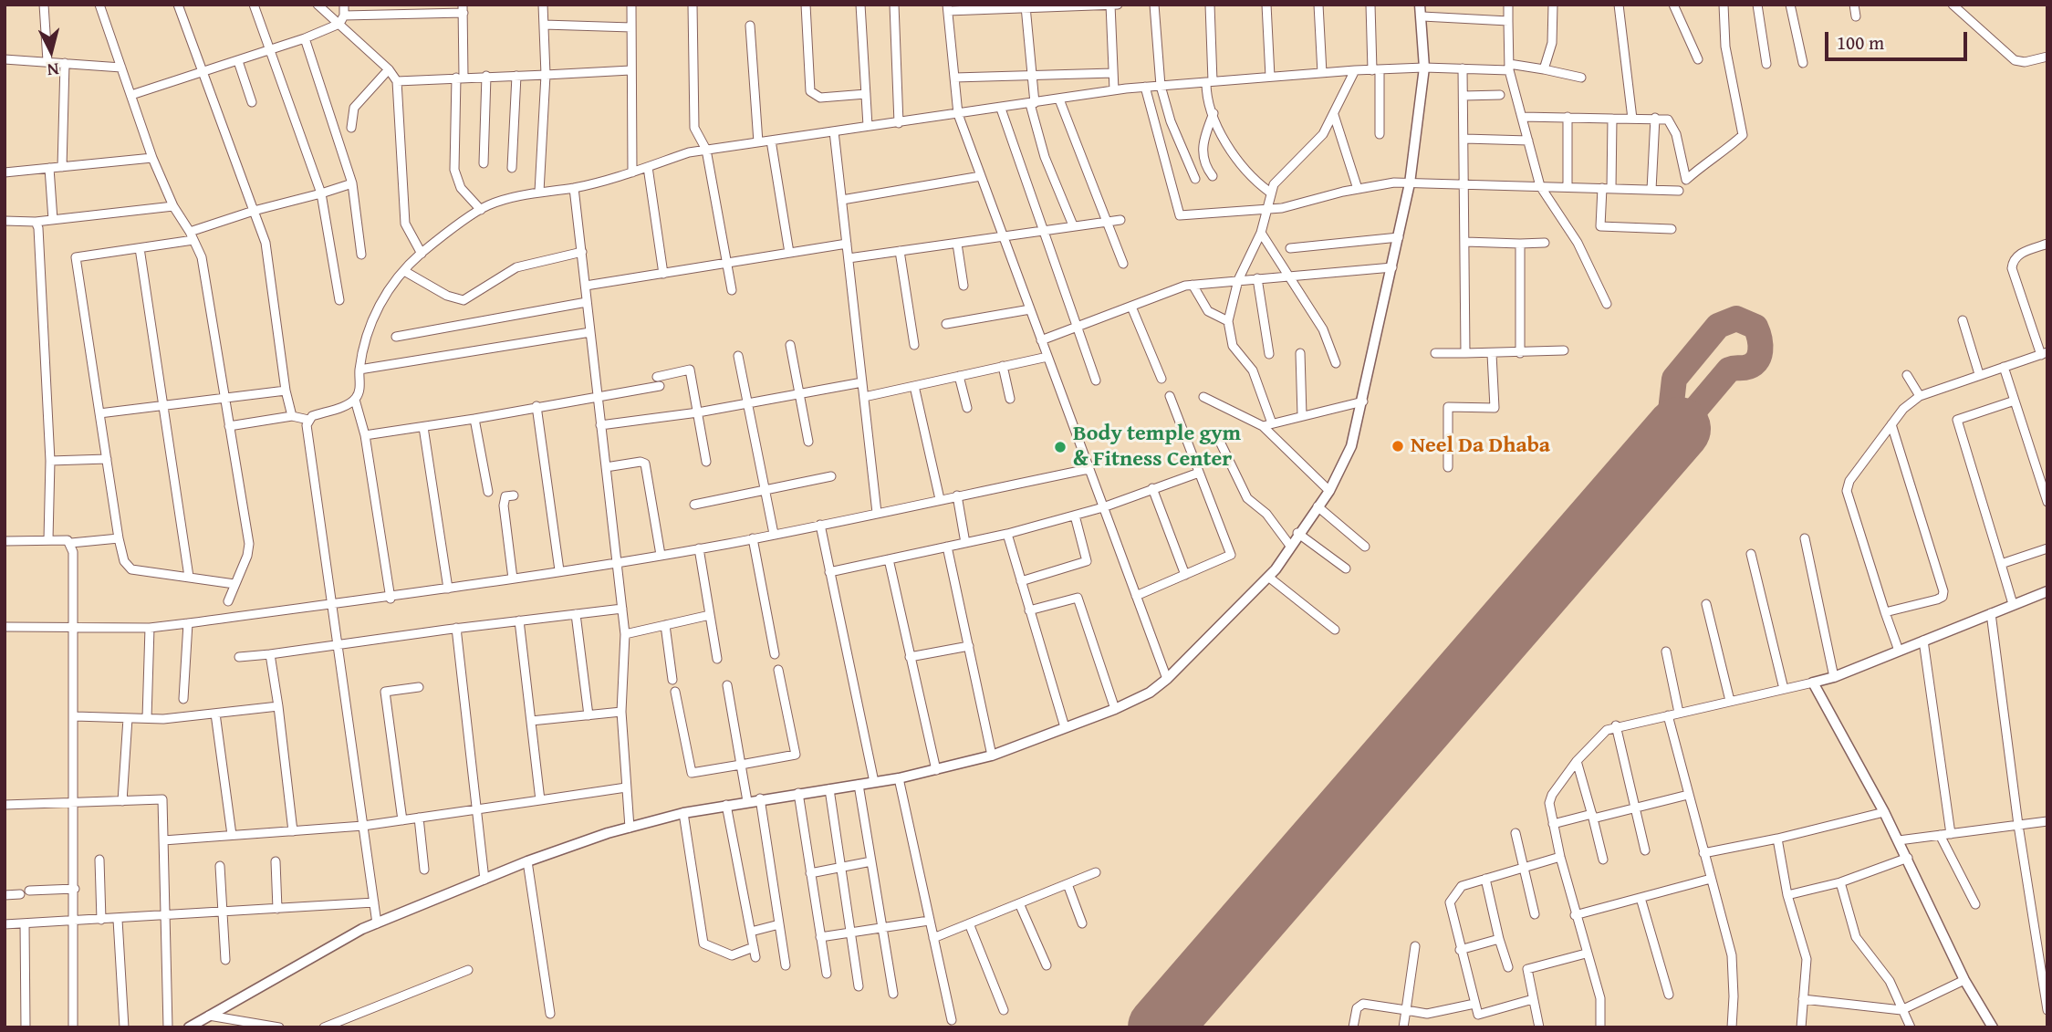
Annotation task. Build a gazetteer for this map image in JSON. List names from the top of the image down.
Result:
{
  "places": ["Neel Da Dhaba", "Body temple gym & Fitness Center"],
  "scale_bar": "100 m",
  "north": "bottom"
}
